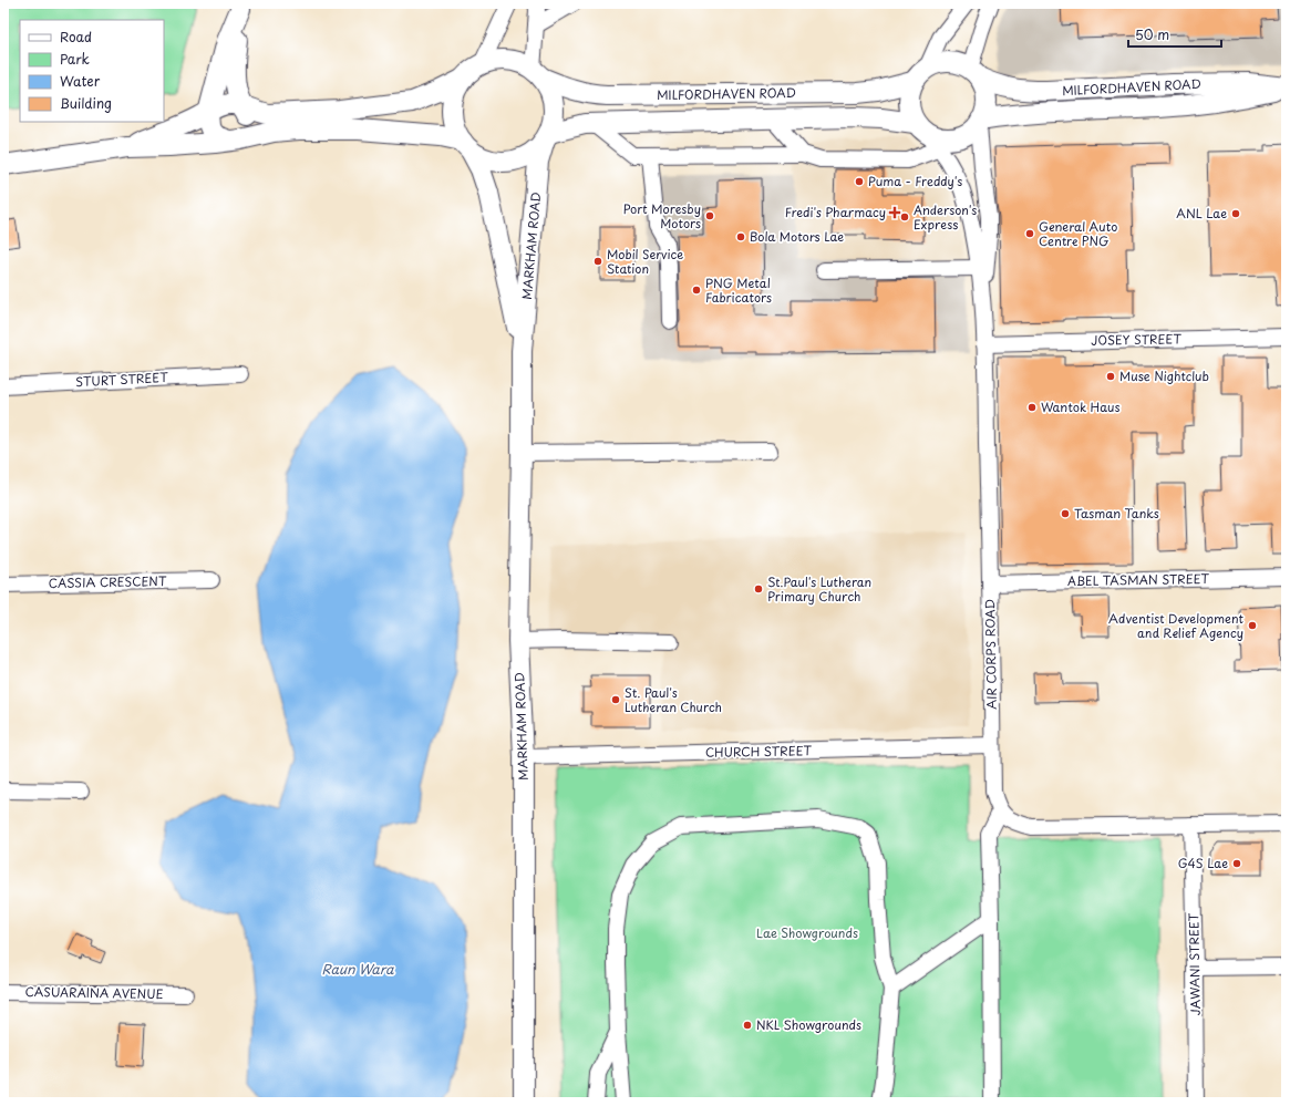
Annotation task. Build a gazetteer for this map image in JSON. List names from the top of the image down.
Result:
{
  "streets": {
    "main road": ["MILFORDHAVEN ROAD", "MARKHAM ROAD"],
    "street": [
      "JOSEY STREET",
      "STURT STREET",
      "ABEL TASMAN STREET",
      "CASSIA CRESCENT",
      "AIR CORPS ROAD",
      "CHURCH STREET",
      "JAWANI STREET",
      "CASUARAINA AVENUE"
    ]
  },
  "crossings": [
    ["MILFORDHAVEN ROAD", "MARKHAM ROAD"],
    ["MILFORDHAVEN ROAD", "AIR CORPS ROAD"],
    ["MARKHAM ROAD", "CHURCH STREET"],
    ["JOSEY STREET", "AIR CORPS ROAD"],
    ["ABEL TASMAN STREET", "AIR CORPS ROAD"],
    ["AIR CORPS ROAD", "CHURCH STREET"]
  ],
  "water": ["Raun Wara"],
  "parks": ["Lae Showgrounds"],
  "places": {
    "other": [
      "Puma - Freddy's",
      "ANL Lae",
      "Port Moresby Motors",
      "Anderson's Express",
      "General Auto Centre PNG",
      "Bola Motors Lae",
      "Mobil Service Station",
      "PNG Metal Fabricators",
      "Muse Nightclub",
      "Wantok Haus",
      "Tasman Tanks",
      "St.Paul's Lutheran Primary Church",
      "Adventist Development and Relief Agency",
      "St. Paul's Lutheran Church",
      "G4S Lae",
      "NKL Showgrounds"
    ],
    "health": ["Fredi's Pharmacy"]
  },
  "legend": [
    "Road",
    "Park",
    "Water",
    "Building"
  ],
  "scale_bar": "50 m"
}
